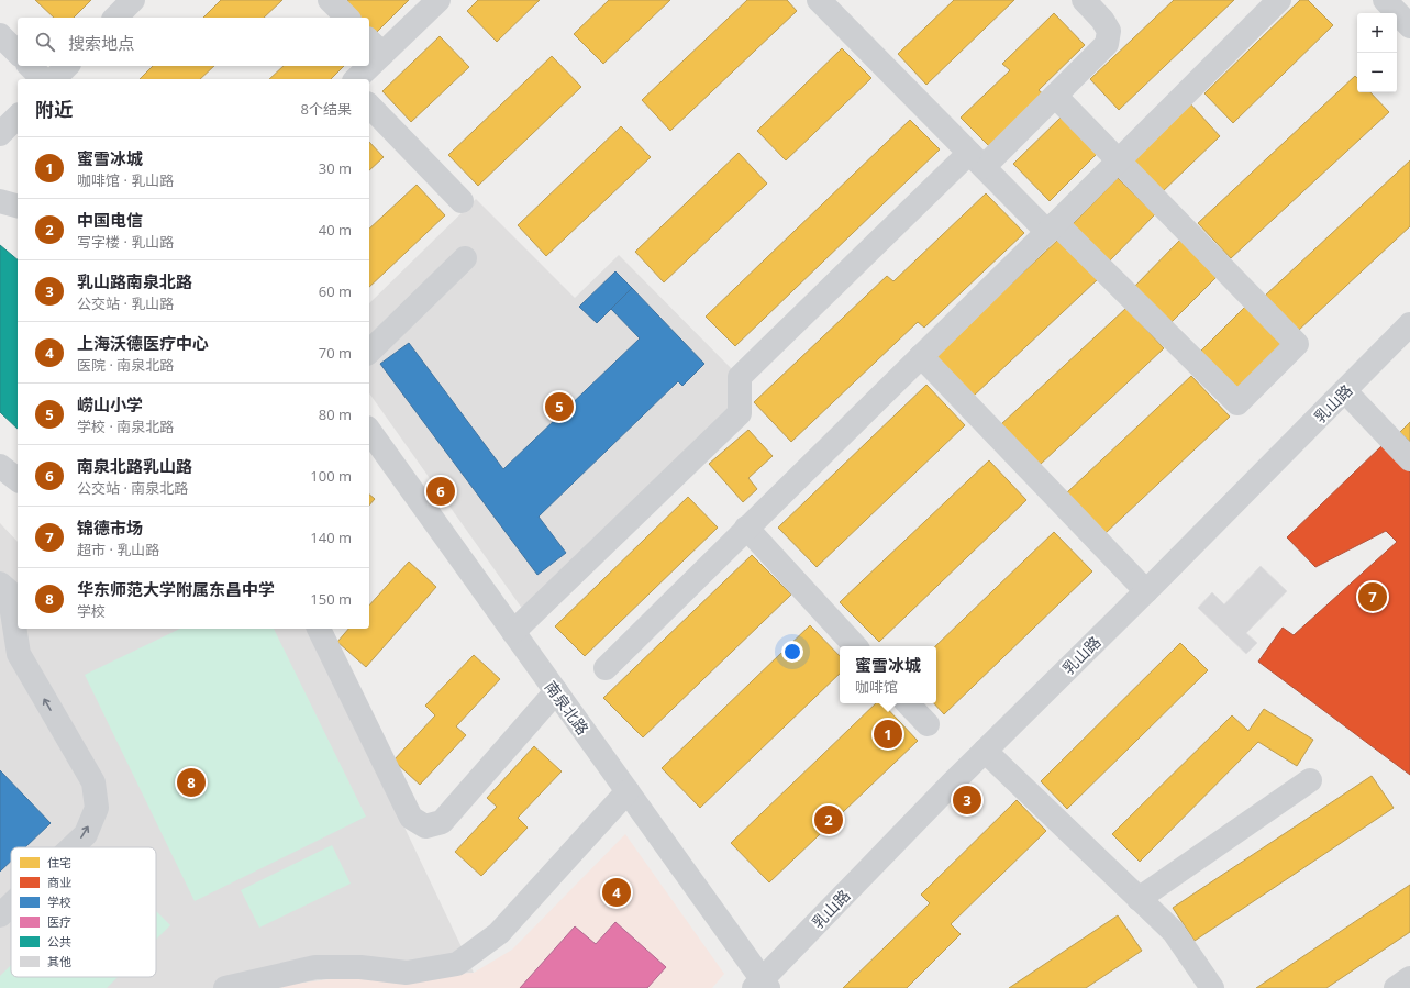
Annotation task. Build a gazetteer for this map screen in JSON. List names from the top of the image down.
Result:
{
  "streets": {
    "street": ["乳山路", "南泉北路"]
  },
  "crossings": [
    ["乳山路", "南泉北路"]
  ],
  "legend": [
    "住宅",
    "商业",
    "学校",
    "医疗",
    "公共",
    "其他"
  ],
  "page": {
    "map_buttons": ["+", "−"],
    "search": "搜索地点",
    "heading": ["附近", "8个结果"],
    "list": [
      {
        "mark": "1",
        "name": "蜜雪冰城",
        "note": "咖啡馆 · 乳山路",
        "value": "30 m"
      },
      {
        "mark": "2",
        "name": "中国电信",
        "note": "写字楼 · 乳山路",
        "value": "40 m"
      },
      {
        "mark": "3",
        "name": "乳山路南泉北路",
        "note": "公交站 · 乳山路",
        "value": "60 m"
      },
      {
        "mark": "4",
        "name": "上海沃德医疗中心",
        "note": "医院 · 南泉北路",
        "value": "70 m"
      },
      {
        "mark": "5",
        "name": "崂山小学",
        "note": "学校 · 南泉北路",
        "value": "80 m"
      },
      {
        "mark": "6",
        "name": "南泉北路乳山路",
        "note": "公交站 · 南泉北路",
        "value": "100 m"
      },
      {
        "mark": "7",
        "name": "锦德市场",
        "note": "超市 · 乳山路",
        "value": "140 m"
      },
      {
        "mark": "8",
        "name": "华东师范大学附属东昌中学",
        "note": "学校",
        "value": "150 m"
      }
    ],
    "pins": [
      "5",
      "6",
      "7",
      "1",
      "8",
      "3",
      "2",
      "4"
    ],
    "popup": ["蜜雪冰城", "咖啡馆"]
  }
}
